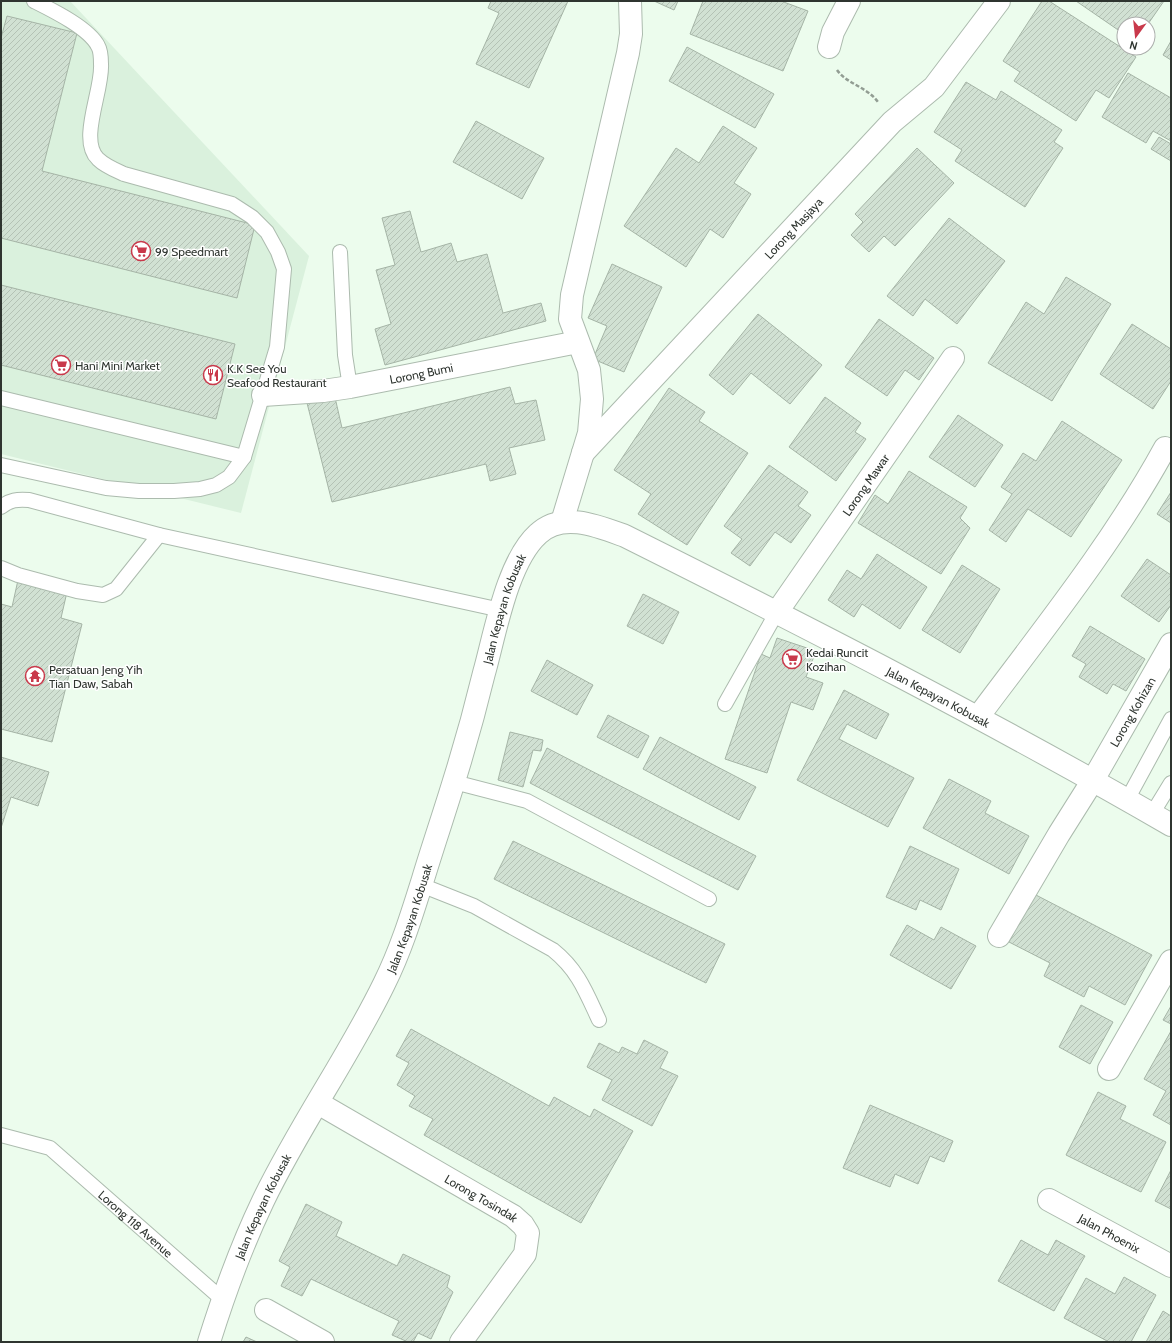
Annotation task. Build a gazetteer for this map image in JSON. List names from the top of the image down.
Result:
{
  "streets": {
    "street": [
      "Lorong Masjaya",
      "Lorong Bumi",
      "Lorong Mawar",
      "Jalan Kepayan Kobusak",
      "Lorong Kohizan",
      "Lorong Tosindak",
      "Jalan Phoenix"
    ],
    "lane": ["Lorong 118 Avenue"]
  },
  "crossings": [
    ["Lorong Masjaya", "Lorong Bumi"],
    ["Lorong Masjaya", "Jalan Kepayan Kobusak"],
    ["Lorong Mawar", "Jalan Kepayan Kobusak"],
    ["Jalan Kepayan Kobusak", "Lorong Kohizan"],
    ["Jalan Kepayan Kobusak", "Lorong Tosindak"],
    ["Jalan Kepayan Kobusak", "Lorong 118 Avenue"]
  ],
  "places": {
    "supermarket": ["99 Speedmart", "Hani Mini Market", "Kedai Runcit Kozihan"],
    "restaurant": ["K.K See You Seafood Restaurant"],
    "temple": ["Persatuan Jeng Yih Tian Daw, Sabah"]
  },
  "north": "bottom"
}
